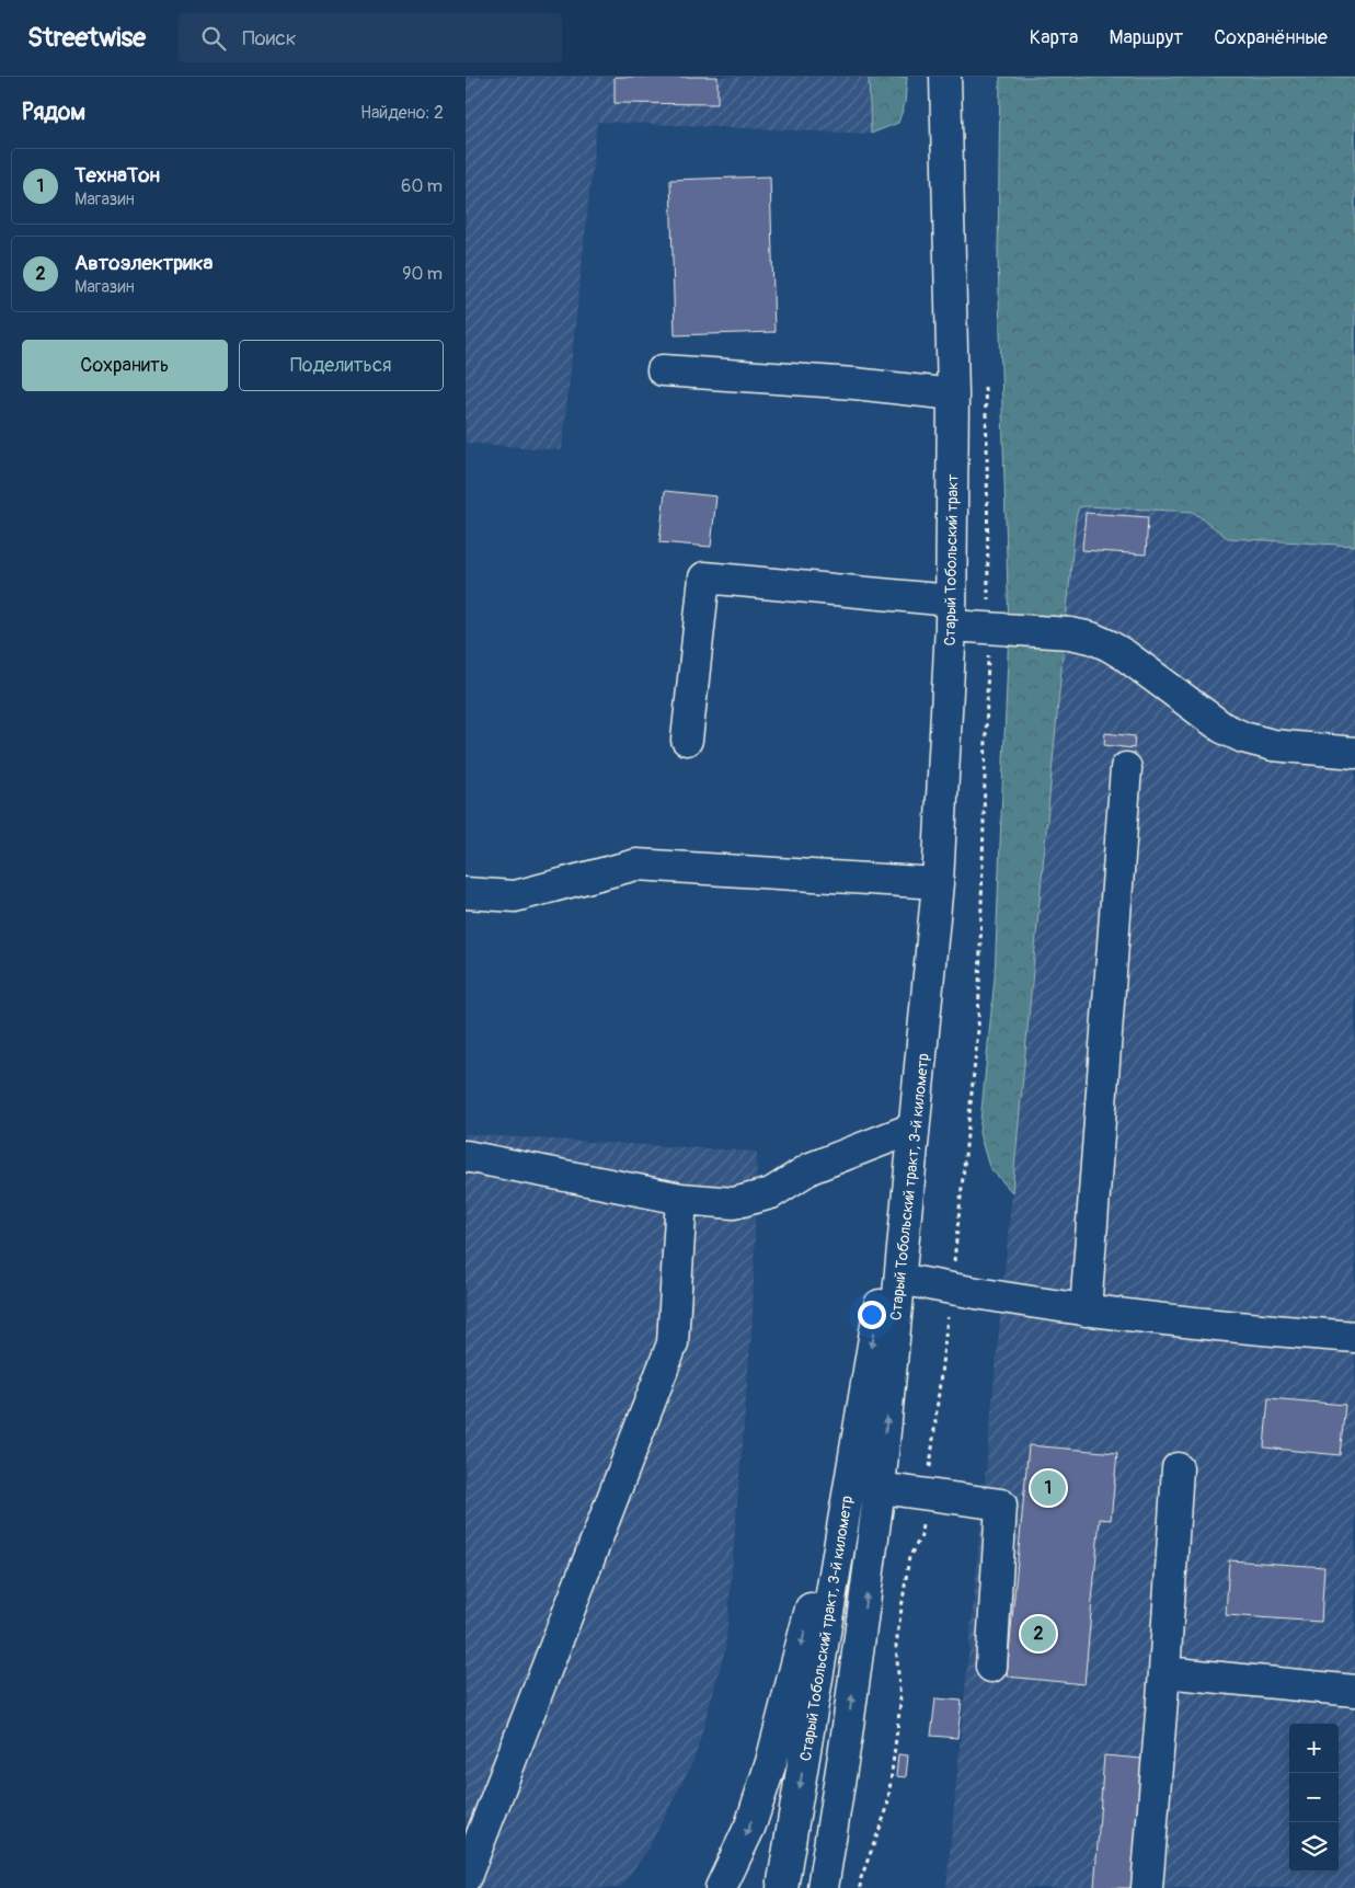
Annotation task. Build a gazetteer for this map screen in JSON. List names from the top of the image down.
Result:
{
  "streets": {
    "street": ["Старый Тобольский тракт", "Старый Тобольский тракт, 3-й километр"]
  },
  "crossings": [
    ["Старый Тобольский тракт", "Старый Тобольский тракт, 3-й километр"]
  ],
  "page": {
    "header": "Streetwise",
    "search": "Поиск",
    "nav": ["Карта", "Маршрут", "Сохранённые"],
    "heading": ["Рядом", "Найдено: 2"],
    "list": [
      {
        "mark": "1",
        "name": "ТехнаТон",
        "note": "Магазин",
        "value": "60 m"
      },
      {
        "mark": "2",
        "name": "Автоэлектрика",
        "note": "Магазин",
        "value": "90 m"
      }
    ],
    "buttons": ["Сохранить", "Поделиться"],
    "pins": ["1", "2"],
    "map_buttons": ["+", "−"]
  }
}
